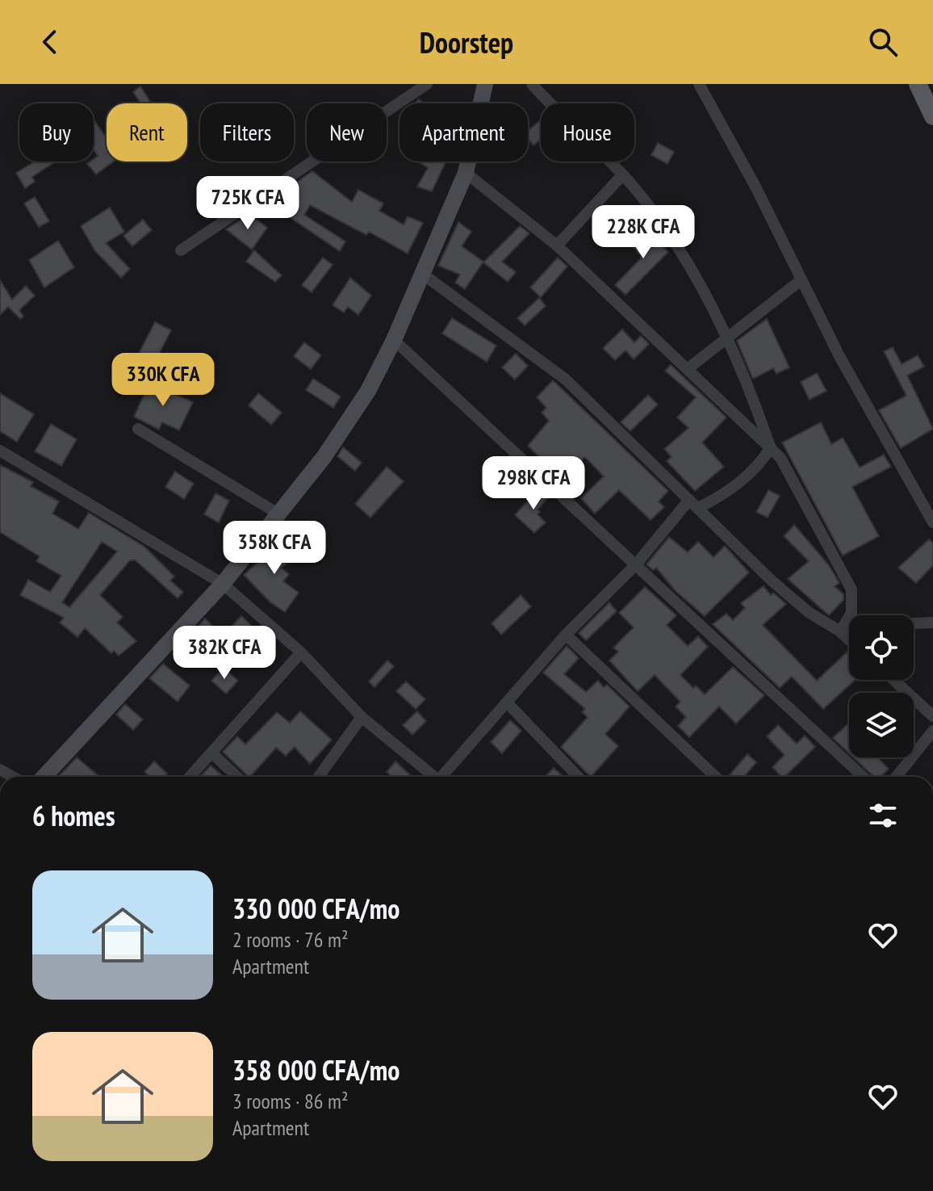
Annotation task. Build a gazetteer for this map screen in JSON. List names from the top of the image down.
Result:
{
  "page": {
    "header": "Doorstep",
    "chip": [
      "Buy",
      "Rent",
      "Filters",
      "New",
      "Apartment",
      "House"
    ],
    "price": [
      "725K CFA",
      "228K CFA",
      "330K CFA",
      "298K CFA",
      "358K CFA",
      "382K CFA"
    ],
    "heading": "6 homes",
    "list": [
      {
        "name": "330 000 CFA/mo",
        "note": "2 rooms · 76 m² · Apartment"
      },
      {
        "name": "358 000 CFA/mo",
        "note": "3 rooms · 86 m² · Apartment"
      }
    ]
  }
}
